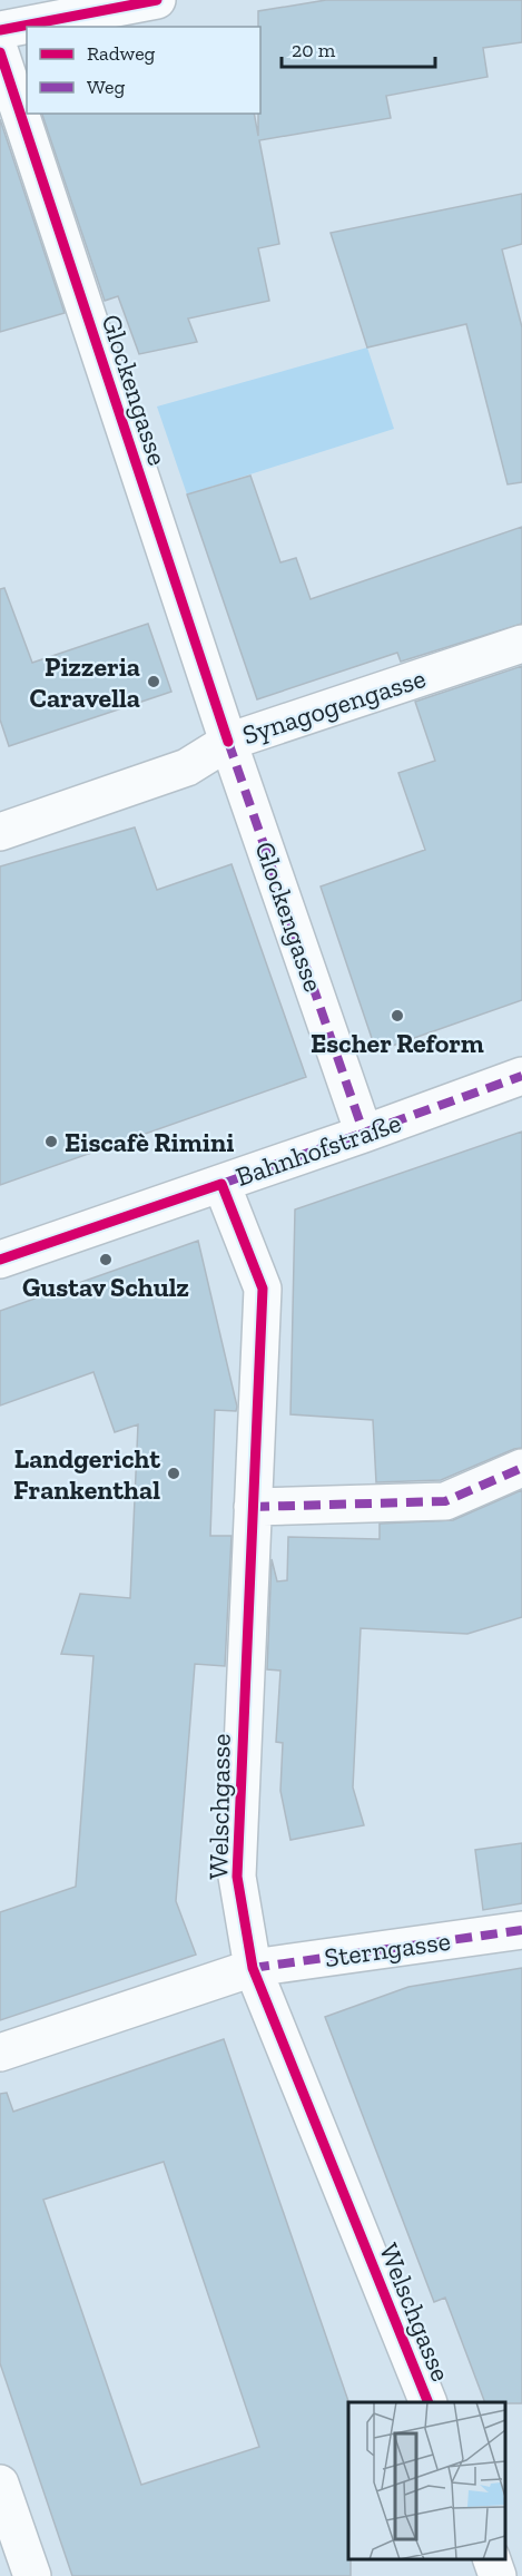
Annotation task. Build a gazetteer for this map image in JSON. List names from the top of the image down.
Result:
{
  "streets": {
    "street": [
      "Glockengasse",
      "Synagogengasse",
      "Bahnhofstraße",
      "Welschgasse",
      "Sterngasse"
    ]
  },
  "crossings": [
    ["Glockengasse", "Synagogengasse"],
    ["Glockengasse", "Bahnhofstraße"],
    ["Bahnhofstraße", "Welschgasse"],
    ["Welschgasse", "Sterngasse"]
  ],
  "places": [
    "Pizzeria Caravella",
    "Escher Reform",
    "Eiscafè Rimini",
    "Gustav Schulz",
    "Landgericht Frankenthal"
  ],
  "legend": ["Radweg", "Weg"],
  "scale_bar": "20 m"
}
